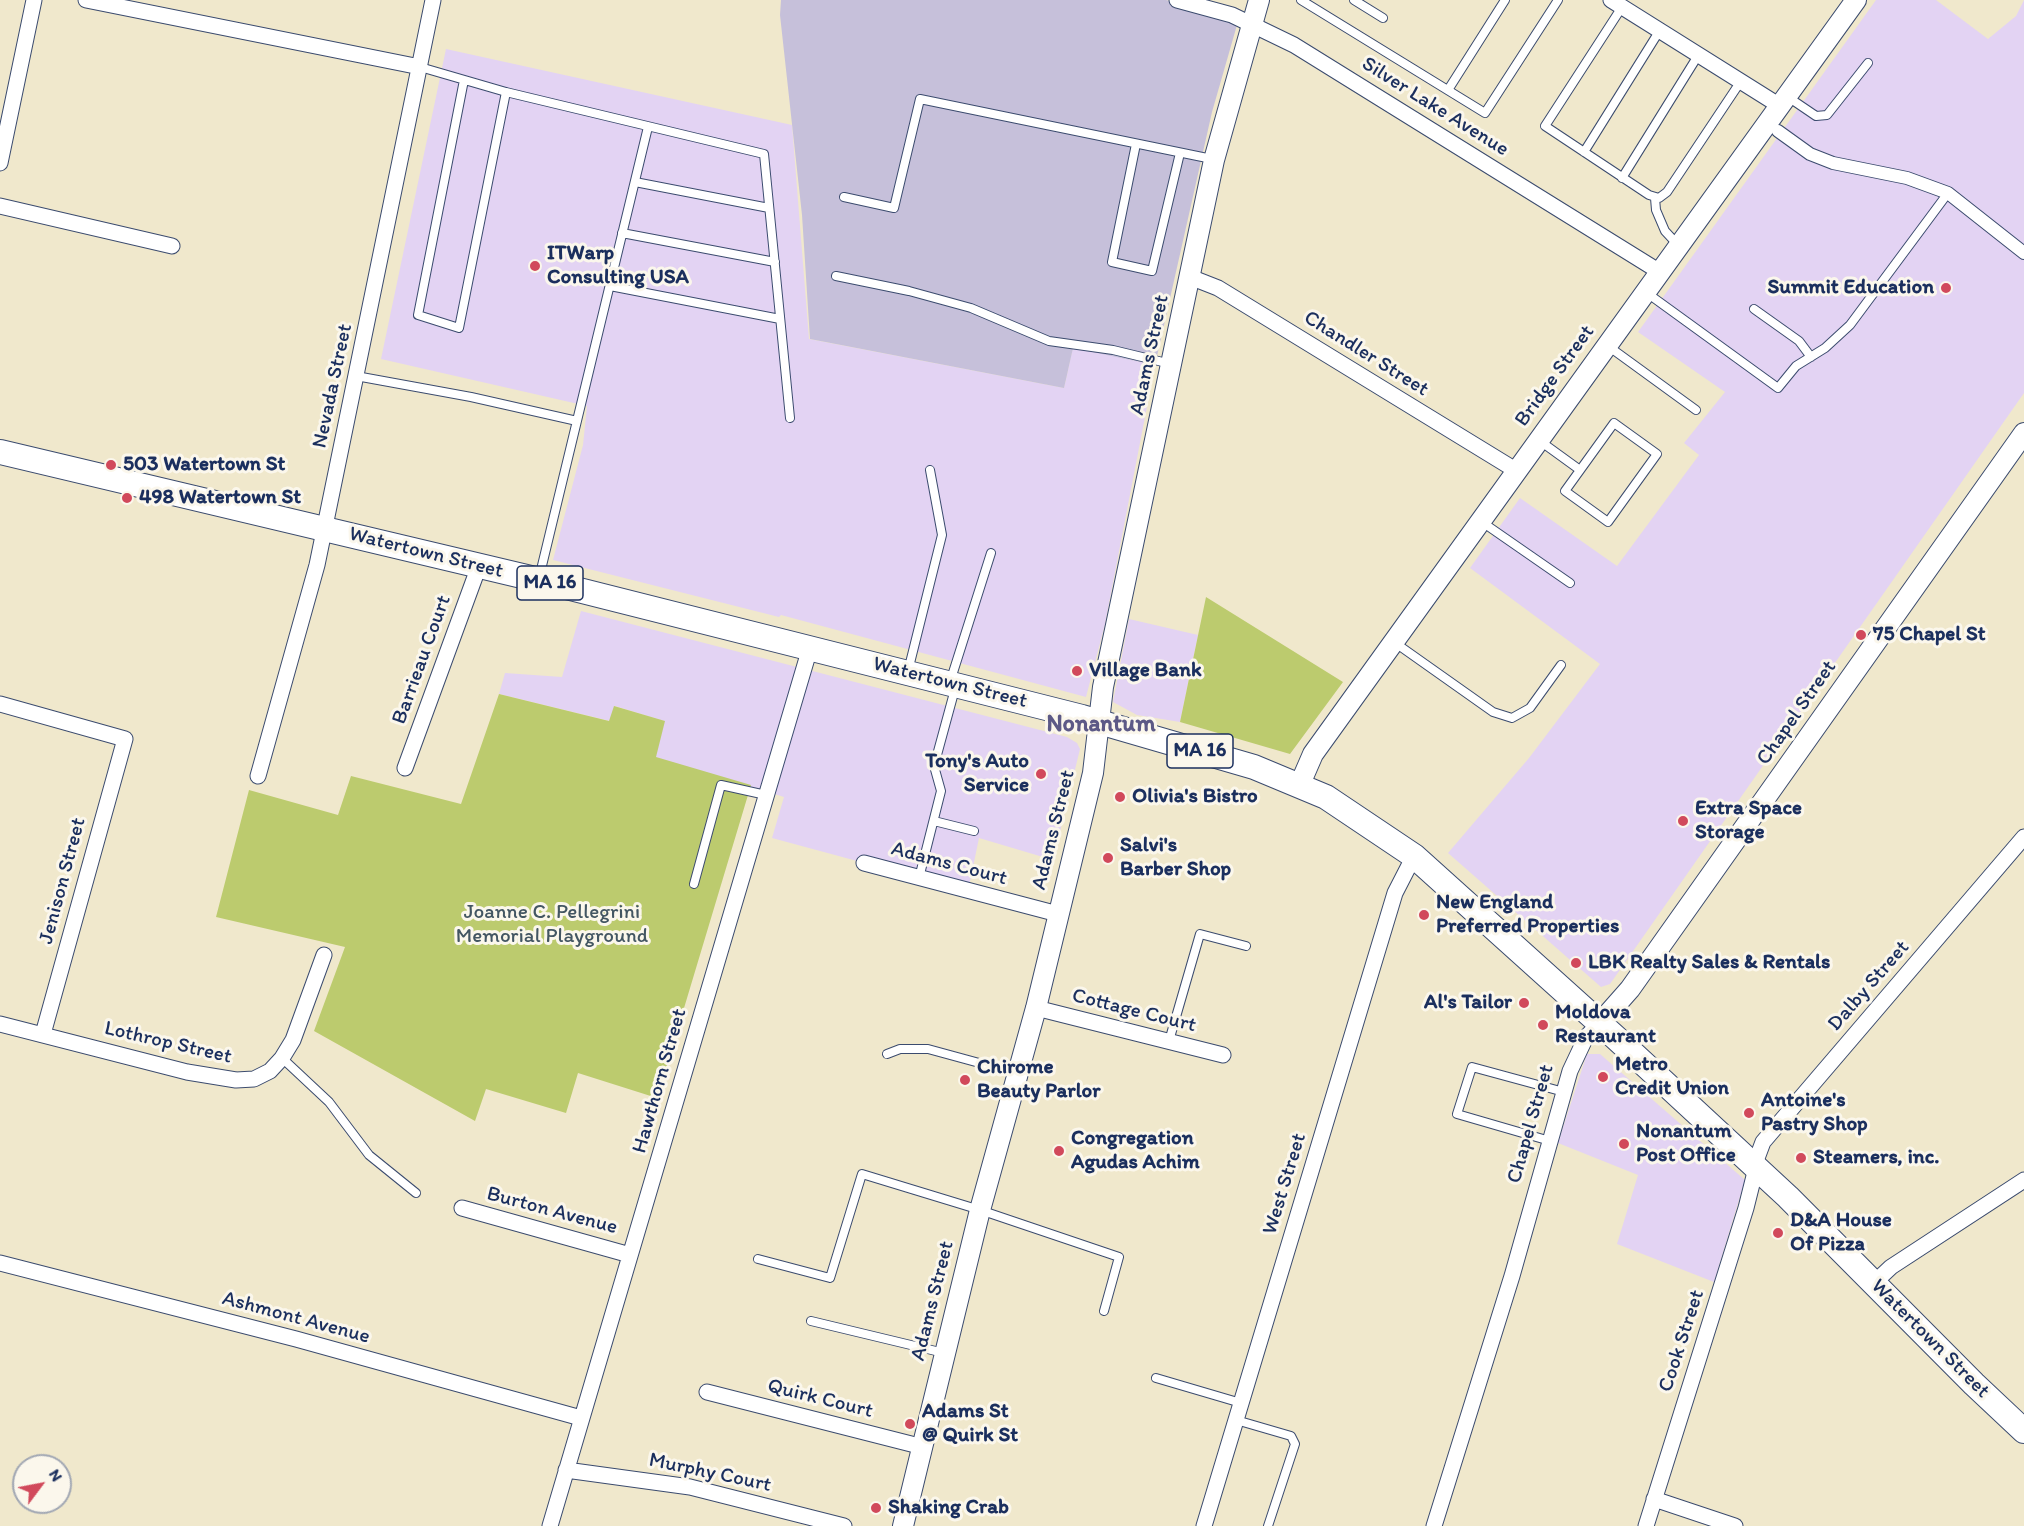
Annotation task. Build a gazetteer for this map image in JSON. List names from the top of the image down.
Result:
{
  "streets": {
    "main road": ["Watertown Street", "MA 16"],
    "street": [
      "Silver Lake Avenue",
      "Chandler Street",
      "Adams Street",
      "Bridge Street",
      "Nevada Street",
      "Barrieau Court",
      "Chapel Street",
      "Adams Court",
      "Jenison Street",
      "Dalby Street",
      "Cottage Court",
      "Lothrop Street",
      "Hawthorn Street",
      "West Street",
      "Burton Avenue",
      "Ashmont Avenue",
      "Cook Street",
      "Quirk Court",
      "Murphy Court"
    ]
  },
  "crossings": [
    ["Silver Lake Avenue", "Adams Street"],
    ["Silver Lake Avenue", "Bridge Street"],
    ["Chandler Street", "Adams Street"],
    ["Chandler Street", "Bridge Street"],
    ["Adams Street", "Watertown Street"],
    ["Adams Street", "Adams Court"],
    ["Adams Street", "Cottage Court"],
    ["Adams Street", "Quirk Court"],
    ["Bridge Street", "Watertown Street"],
    ["Nevada Street", "Watertown Street"],
    ["Watertown Street", "Barrieau Court"],
    ["Watertown Street", "Chapel Street"],
    ["Watertown Street", "Dalby Street"],
    ["Watertown Street", "Hawthorn Street"],
    ["Watertown Street", "West Street"],
    ["Watertown Street", "Cook Street"],
    ["Jenison Street", "Lothrop Street"],
    ["Dalby Street", "Cook Street"],
    ["Hawthorn Street", "Burton Avenue"],
    ["Hawthorn Street", "Ashmont Avenue"],
    ["Hawthorn Street", "Murphy Court"]
  ],
  "districts": ["Nonantum"],
  "parks": ["Joanne C. Pellegrini Memorial Playground"],
  "places": [
    "ITWarp Consulting USA",
    "Summit Education",
    "503 Watertown St",
    "498 Watertown St",
    "75 Chapel St",
    "Village Bank",
    "Tony's Auto Service",
    "Olivia's Bistro",
    "Extra Space Storage",
    "Salvi's Barber Shop",
    "New England Preferred Properties",
    "LBK Realty Sales & Rentals",
    "Al's Tailor",
    "Moldova Restaurant",
    "Metro Credit Union",
    "Chirome Beauty Parlor",
    "Antoine's Pastry Shop",
    "Nonantum Post Office",
    "Congregation Agudas Achim",
    "Steamers, inc.",
    "D&A House Of Pizza",
    "Adams St @ Quirk St",
    "Shaking Crab"
  ],
  "north": "top right"
}
